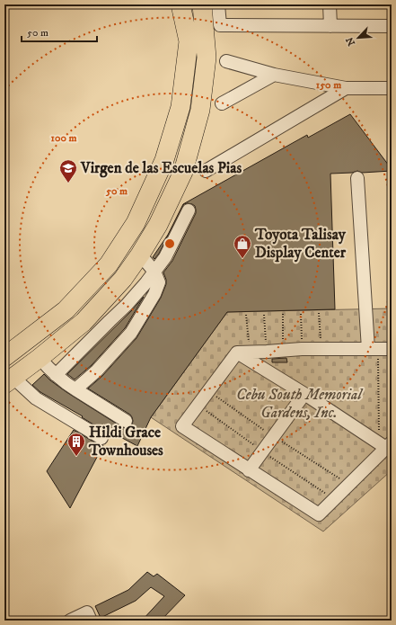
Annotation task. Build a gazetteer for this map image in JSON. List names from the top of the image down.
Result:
{
  "parks": ["Cebu South Memorial Gardens, Inc."],
  "places": {
    "school or university": ["Virgen de las Escuelas Pias"],
    "shop": ["Toyota Talisay Display Center"],
    "building": ["Hildi Grace Townhouses"]
  },
  "scale_bar": "50 m",
  "north": "bottom left",
  "rings": ["150 m", "100 m", "50 m"]
}
